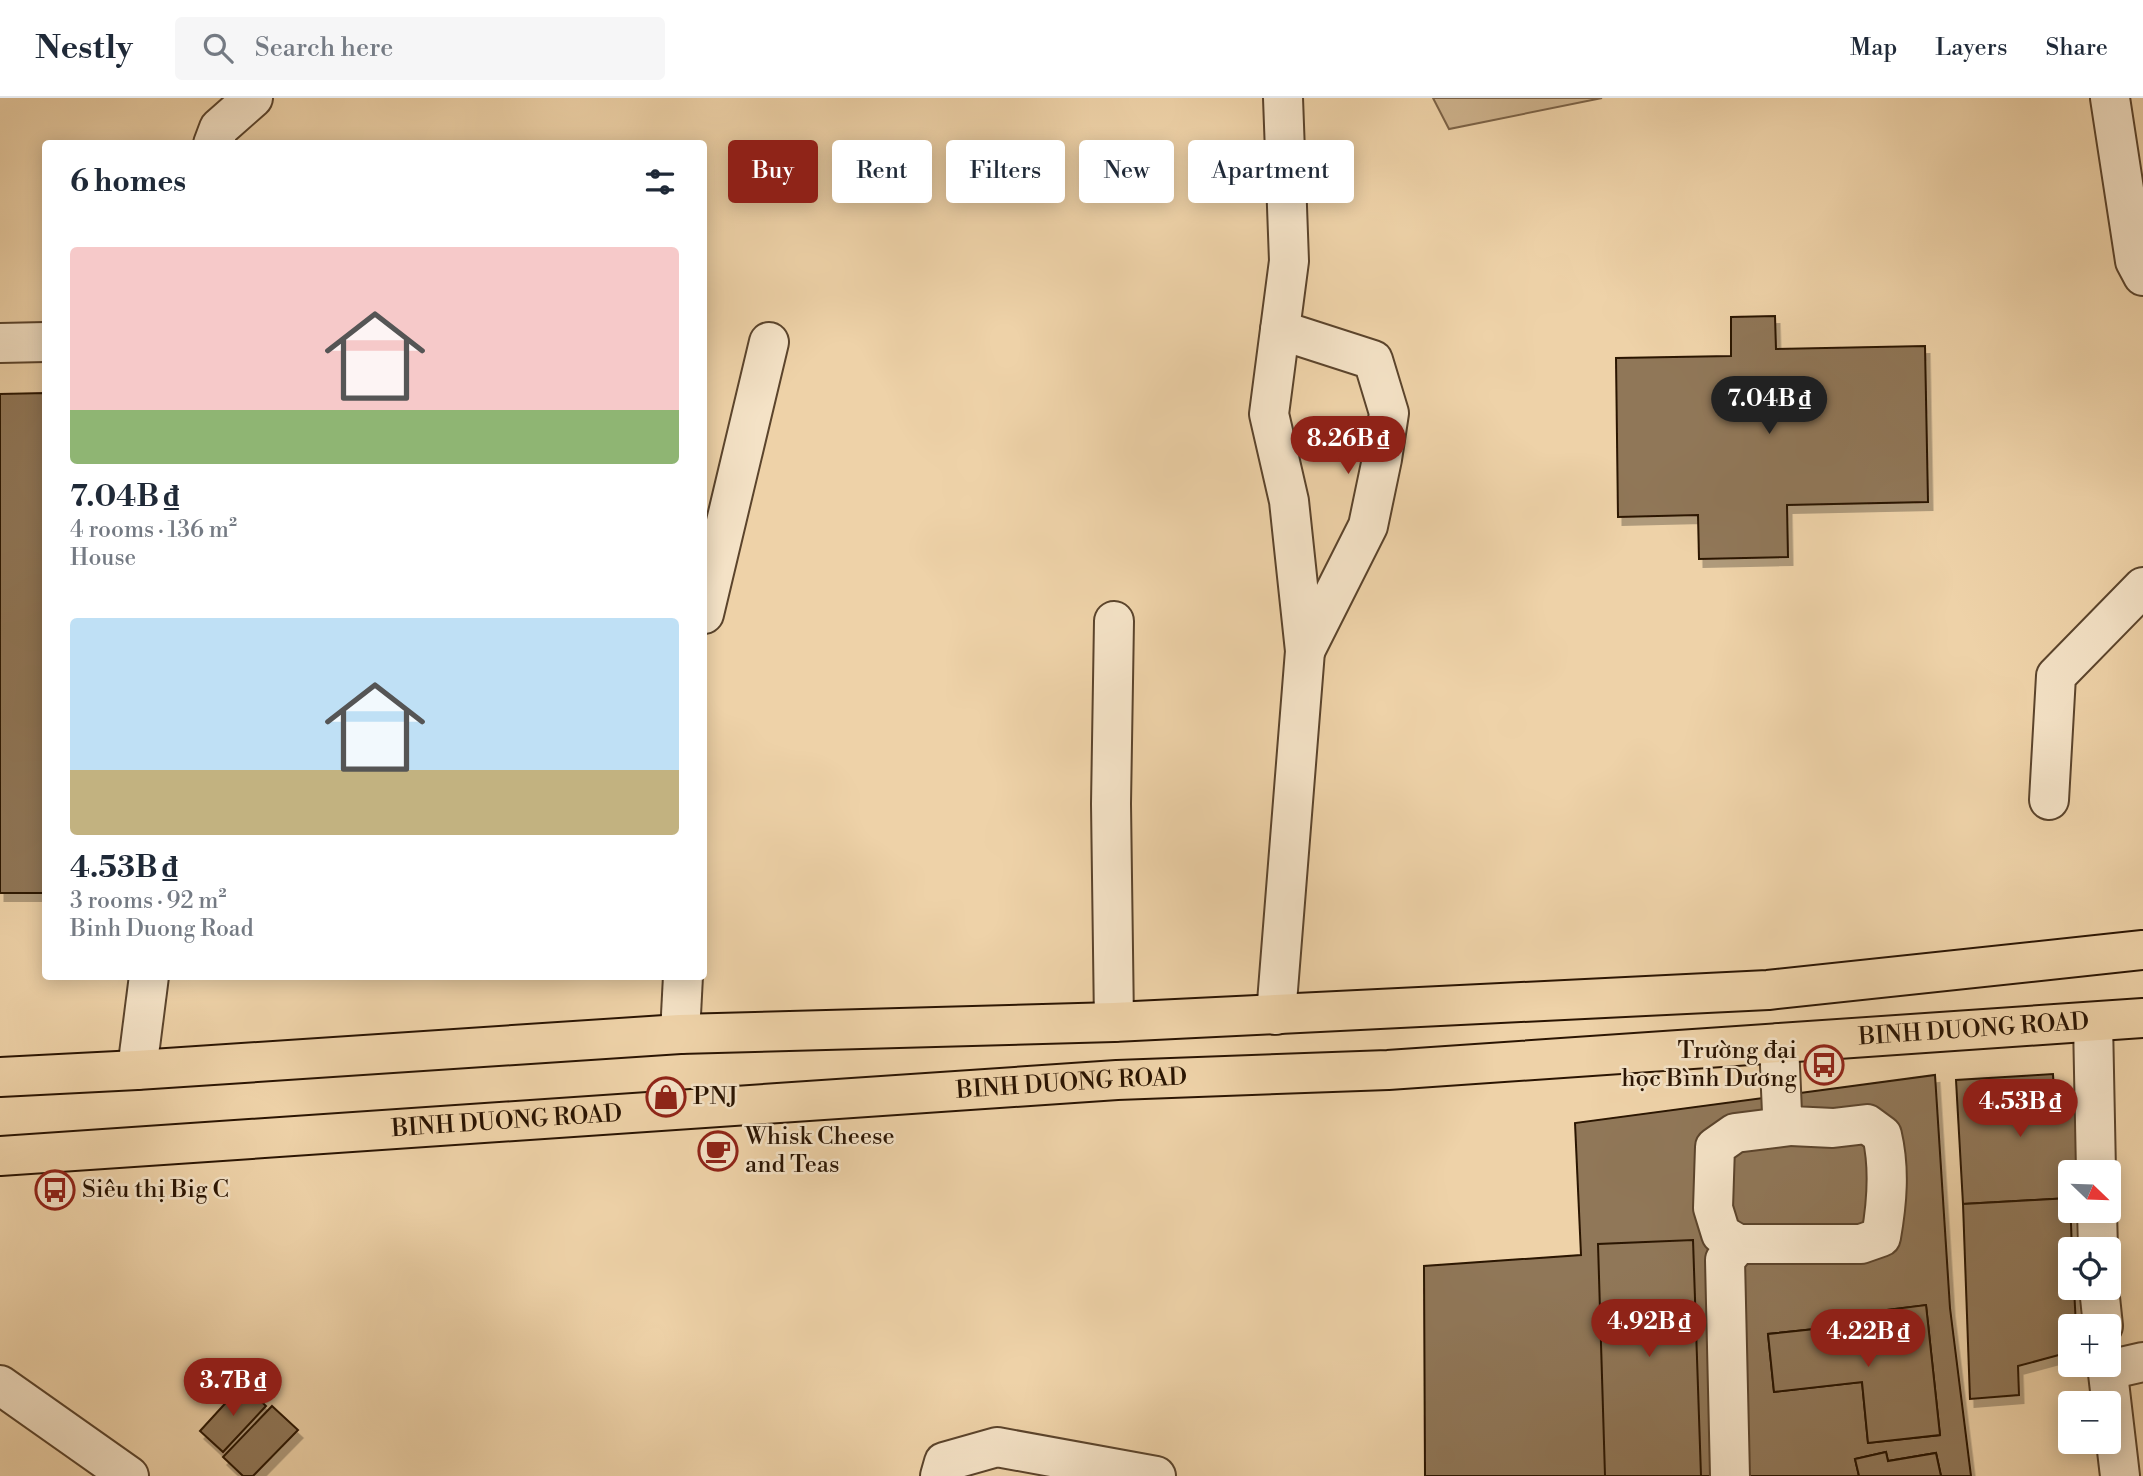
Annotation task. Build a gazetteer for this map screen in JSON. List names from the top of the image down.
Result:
{
  "streets": {
    "highway": ["BINH DUONG ROAD"]
  },
  "places": {
    "bus stop": ["Trường đại học Bình Dương", "Siêu thị Big C"],
    "shop": ["PNJ"],
    "cafe": ["Whisk Cheese and Teas"]
  },
  "north": "bottom right",
  "page": {
    "header": "Nestly",
    "search": "Search here",
    "nav": ["Map", "Layers", "Share"],
    "chip": [
      "Buy",
      "Rent",
      "Filters",
      "New",
      "Apartment"
    ],
    "heading": "6 homes",
    "list": [
      {
        "name": "7.04B ₫",
        "note": "4 rooms · 136 m² · House"
      },
      {
        "name": "4.53B ₫",
        "note": "3 rooms · 92 m² · Binh Duong Road"
      }
    ],
    "price": [
      "7.04B ₫",
      "8.26B ₫",
      "4.53B ₫",
      "4.92B ₫",
      "4.22B ₫",
      "3.7B ₫"
    ],
    "map_buttons": ["+", "−"]
  }
}
